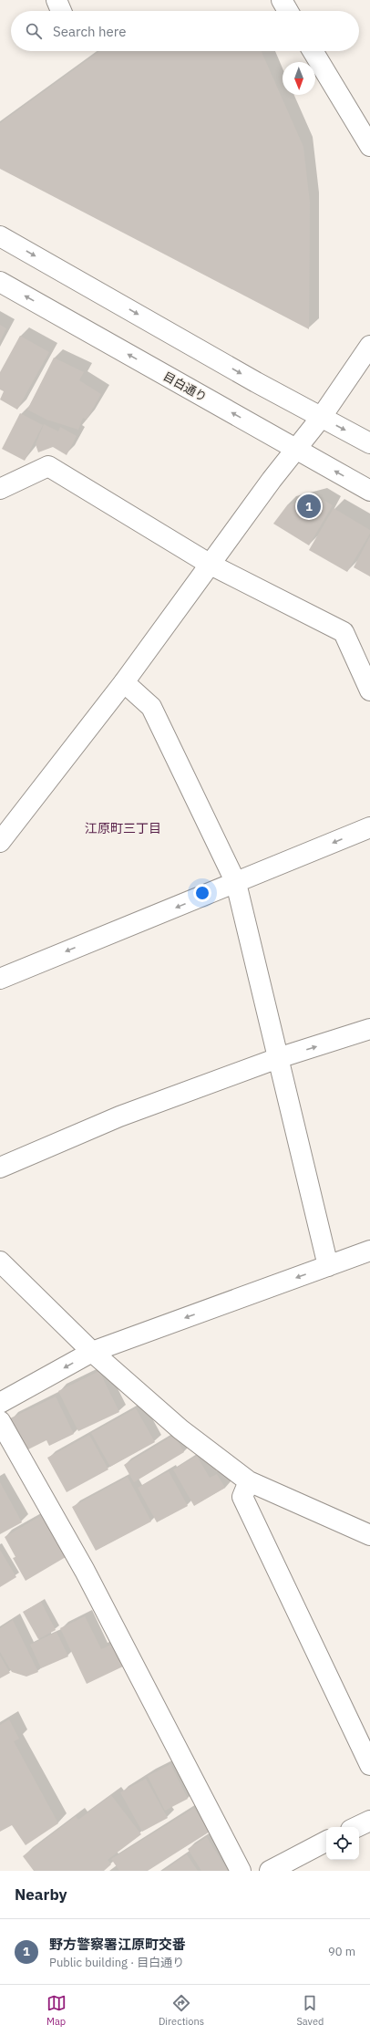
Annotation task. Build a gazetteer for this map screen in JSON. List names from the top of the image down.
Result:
{
  "streets": {
    "street": ["目白通り"]
  },
  "districts": ["江原町三丁目"],
  "north": "bottom",
  "page": {
    "search": "Search here",
    "pins": "1",
    "heading": "Nearby",
    "list": [
      {
        "mark": "1",
        "name": "野方警察署江原町交番",
        "note": "Public building · 目白通り",
        "value": "90 m"
      }
    ],
    "nav": ["Map", "Directions", "Saved"]
  }
}
